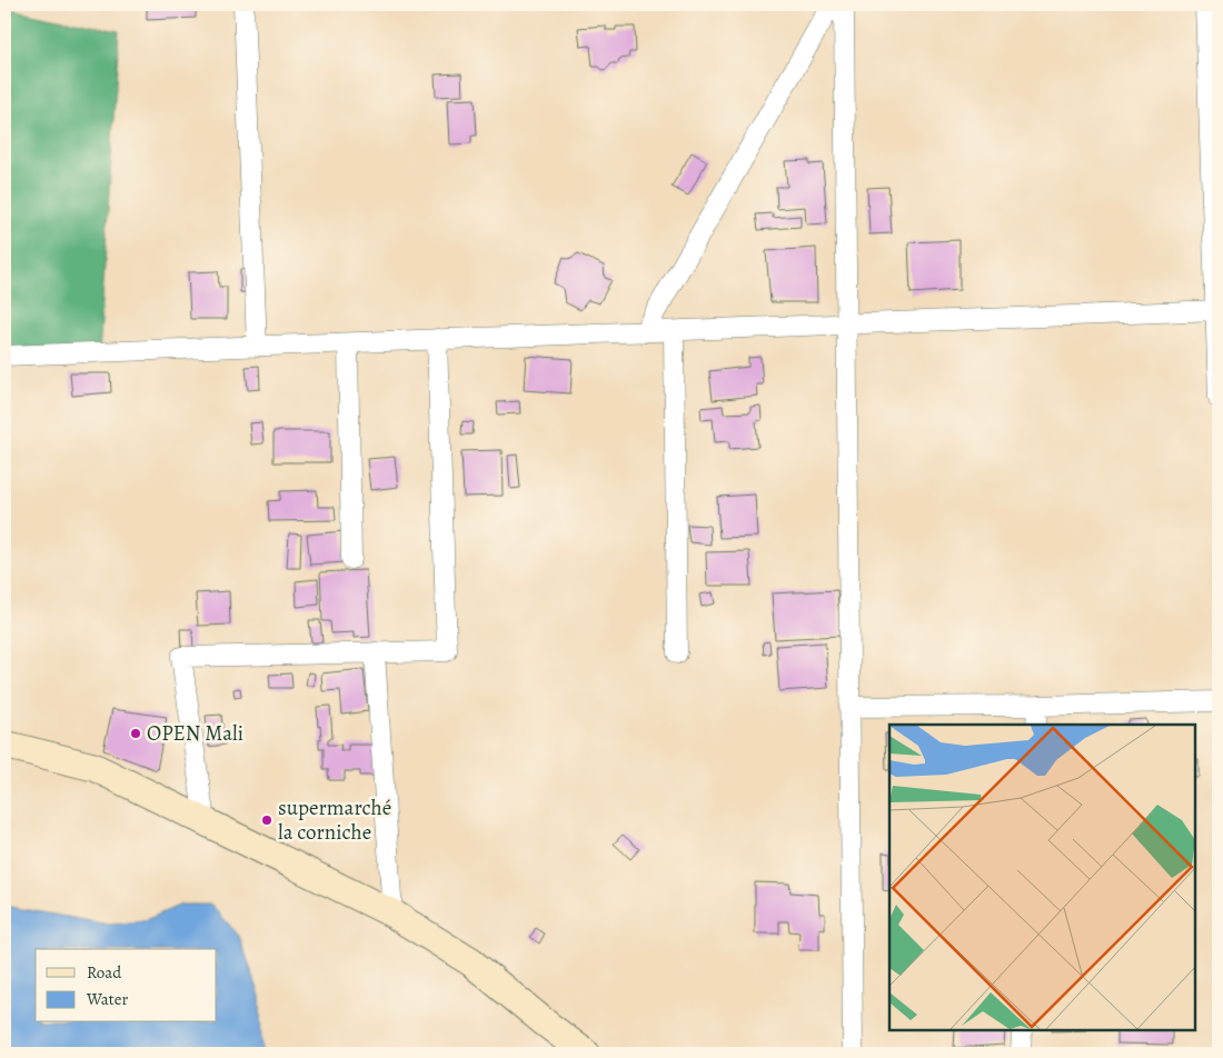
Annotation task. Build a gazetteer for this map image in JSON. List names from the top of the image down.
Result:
{
  "places": ["OPEN Mali", "supermarché la corniche"],
  "legend": ["Road", "Water"]
}
